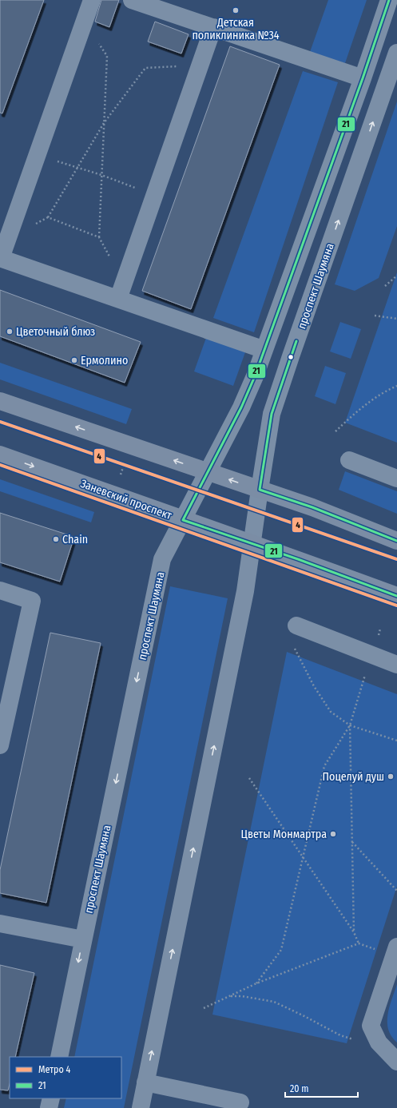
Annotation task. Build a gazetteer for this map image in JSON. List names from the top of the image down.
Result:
{
  "streets": {
    "main road": ["Заневский проспект"],
    "street": ["проспект Шаумяна"]
  },
  "crossings": [
    ["проспект Шаумяна", "Заневский проспект"]
  ],
  "places": [
    "Детская поликлиника №34",
    "Цветочный блюз",
    "Ермолино",
    "Chain",
    "Поцелуй душ",
    "Цветы Монмартра"
  ],
  "lines": ["transit line 21", "metro line 4"],
  "legend": ["Метро 4", "21"],
  "scale_bar": "20 m"
}
